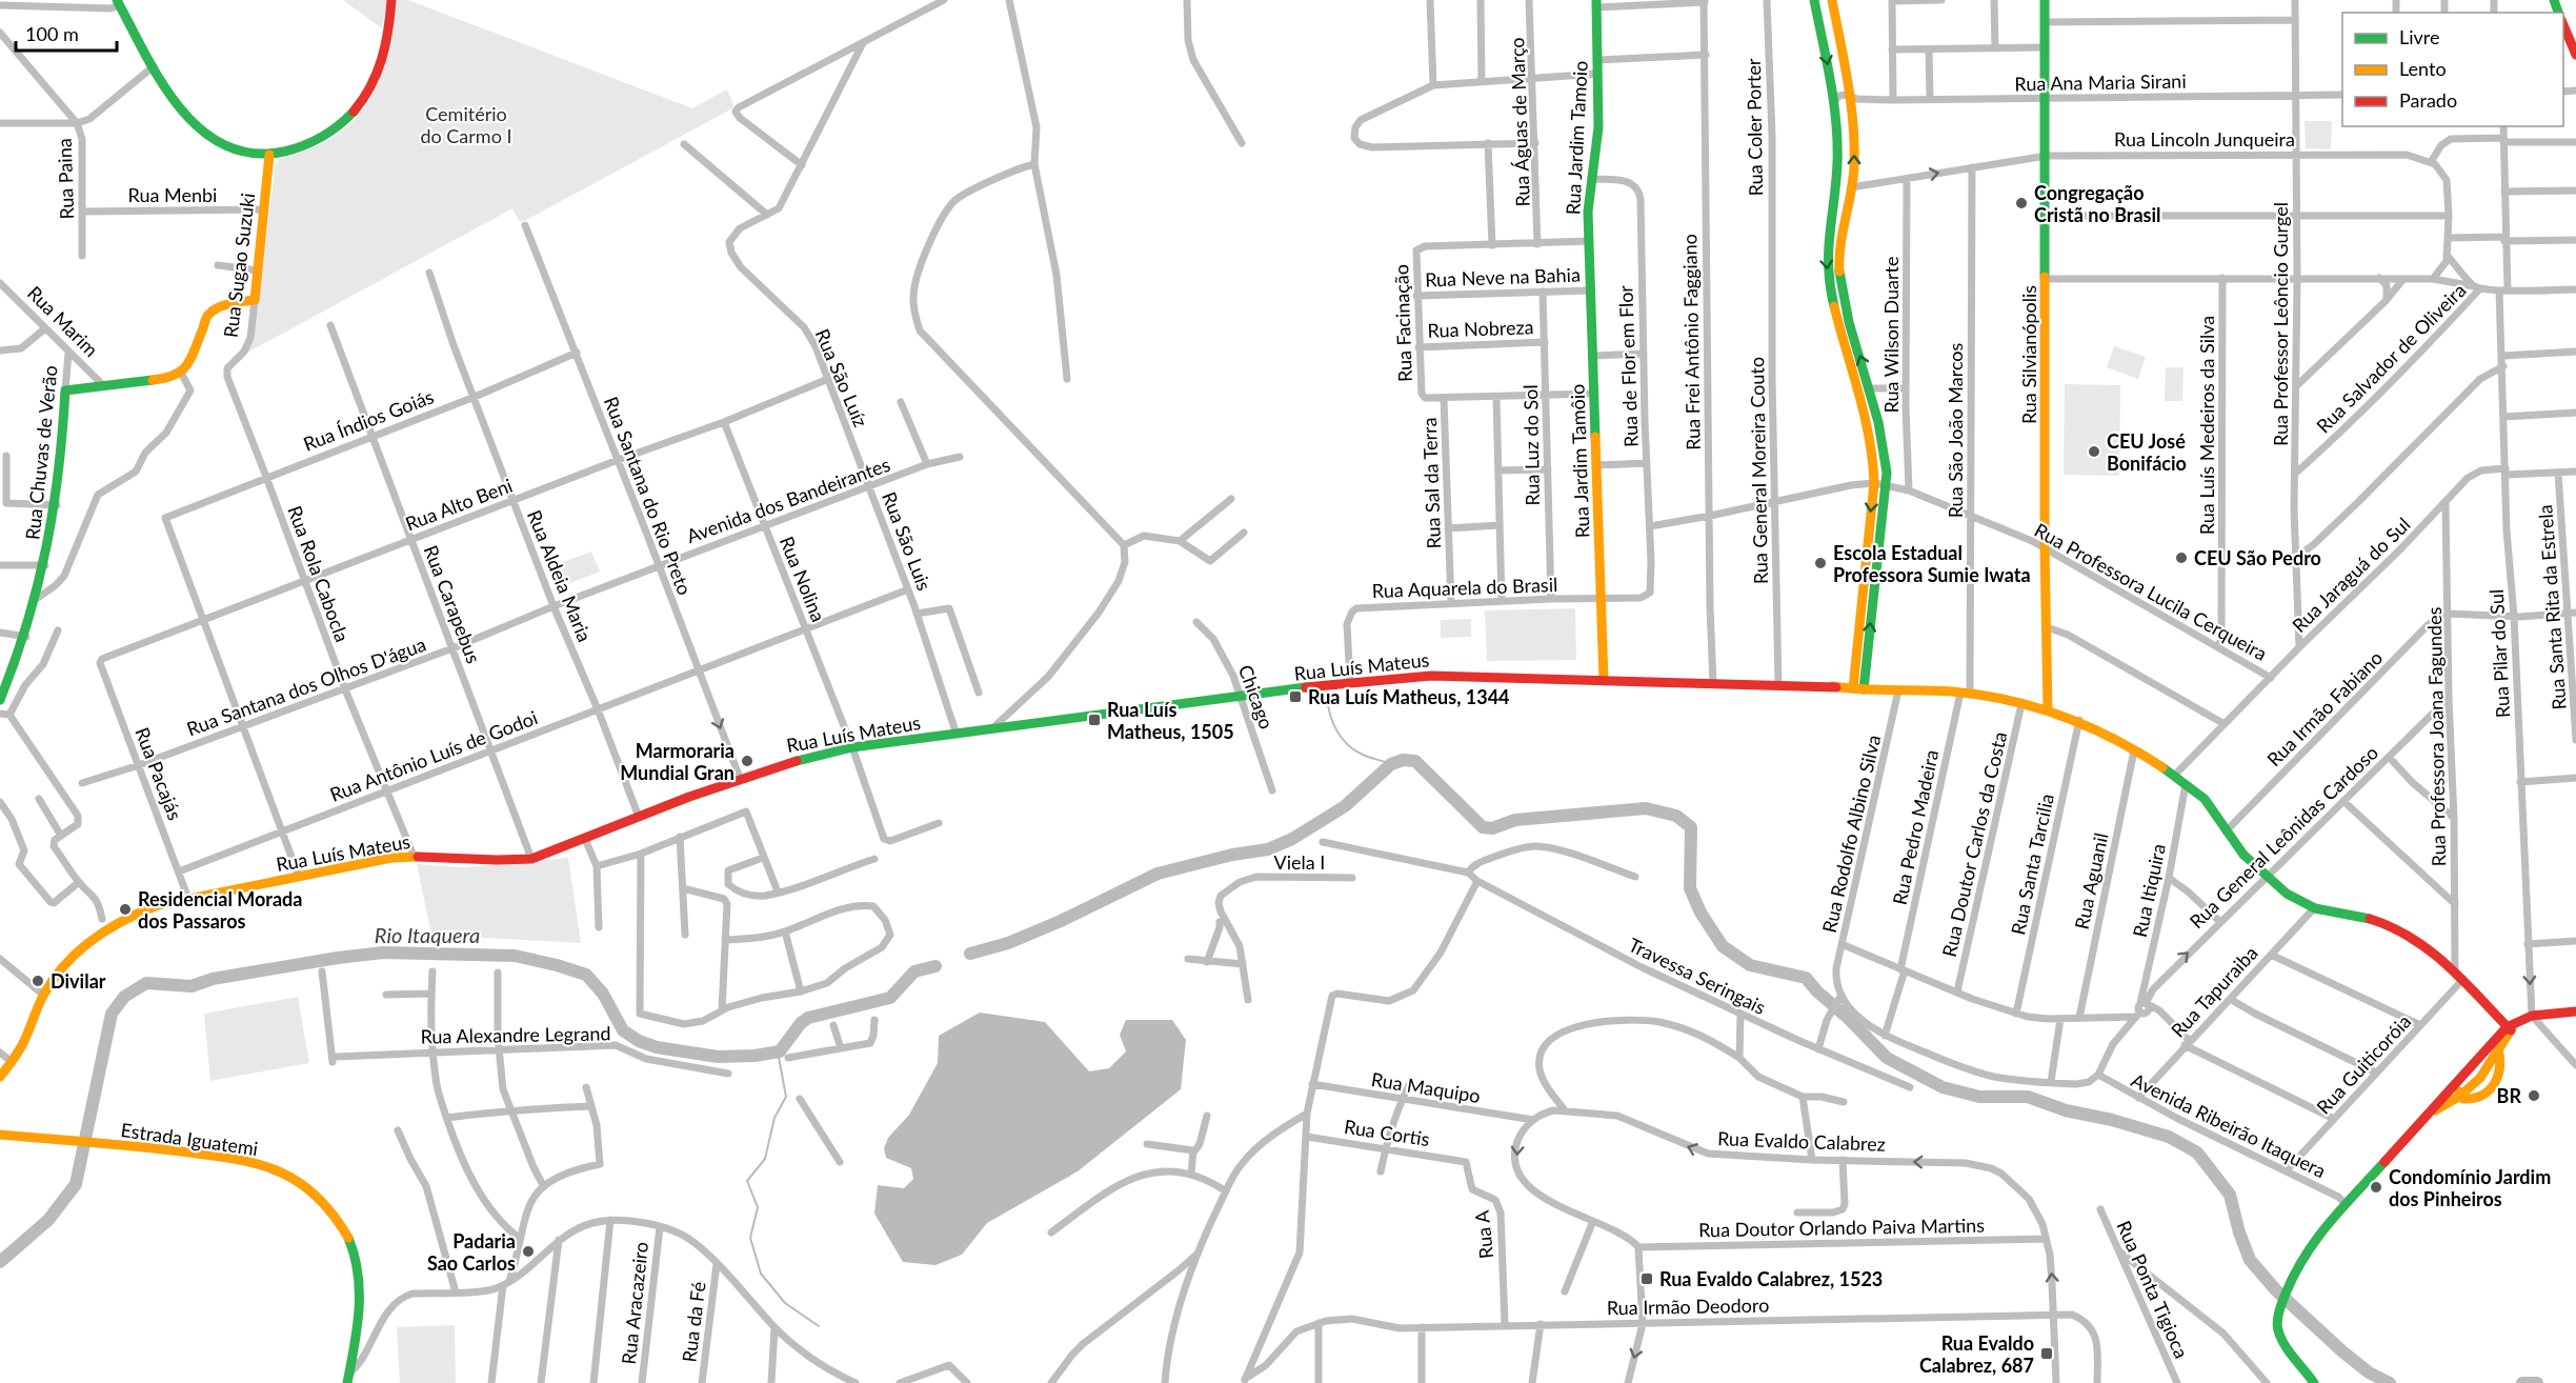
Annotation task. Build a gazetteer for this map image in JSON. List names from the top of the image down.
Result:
{
  "streets": {
    "main road": [
      "Rua Jardim Tamoio",
      "Rua Sugao Suzuki",
      "Rua Marim",
      "Rua Silvianópolis",
      "Rua Chuvas de Verão",
      "Rua Jardim Tamôio",
      "Rua Luís Mateus",
      "Estrada Iguatemi"
    ],
    "street": [
      "Rua Ana Maria Sirani",
      "Rua Águas de Março",
      "Rua Coler Porter",
      "Rua Lincoln Junqueira",
      "Rua Paina",
      "Rua Menbi",
      "Rua Neve na Bahia",
      "Rua Facinação",
      "Rua Professor Leôncio Gurgel",
      "Rua Nobreza",
      "Rua Wilson Duarte",
      "Rua Frei Antônio Faggiano",
      "Rua Salvador de Oliveira",
      "Rua de Flor em Flor",
      "Rua São Luíz",
      "Rua Índios Goiás",
      "Rua Luís Medeiros da Silva",
      "Rua São João Marcos",
      "Rua Luz do Sol",
      "Rua General Moreira Couto",
      "Rua Sal da Terra",
      "Rua Santana do Rio Preto",
      "Avenida dos Bandeirantes",
      "Rua Alto Beni",
      "Rua São Luis",
      "Rua Rola Cabocla",
      "Rua Jaraguá do Sul",
      "Rua Aldeia Maria",
      "Rua Nolina",
      "Rua Aquarela do Brasil",
      "Rua Professora Lucila Cerqueira",
      "Rua Carapebus",
      "Rua Santa Rita da Estrela",
      "Rua Pilar do Sul",
      "Rua Santana dos Olhos D'água",
      "Chicago",
      "Rua Irmão Fabiano",
      "Rua Professora Joana Fagundes",
      "Rua Antônio Luís de Godoi",
      "Rua Pacajás",
      "Rua Pedro Madeira",
      "Rua Rodolfo Albino Silva",
      "Rua General Leônidas Cardoso",
      "Rua Doutor Carlos da Costa",
      "Viela I",
      "Rua Santa Tarcilia",
      "Rua Aguanil",
      "Rua Itiquira",
      "Travessa Seringais",
      "Rua Tapuraiba",
      "Rua Alexandre Legrand",
      "Rua Guiticoróia",
      "Rua Maquipo",
      "Avenida Ribeirão Itaquera",
      "Rua Cortis",
      "Rua Evaldo Calabrez",
      "Rua Doutor Orlando Paiva Martins",
      "Rua A",
      "Rua Ponta Tigioca",
      "Rua Aracazeiro",
      "Rua Irmão Deodoro",
      "Rua da Fé"
    ]
  },
  "crossings": [
    ["Rua Ana Maria Sirani", "Rua Professor Leôncio Gurgel"],
    ["Rua Ana Maria Sirani", "Rua Silvianópolis"],
    ["Rua Águas de Março", "Rua Facinação"],
    ["Rua Coler Porter", "Rua General Moreira Couto"],
    ["Rua Jardim Tamoio", "Rua Facinação"],
    ["Rua Jardim Tamoio", "Rua de Flor em Flor"],
    ["Rua Jardim Tamoio", "Rua Jardim Tamôio"],
    ["Rua Lincoln Junqueira", "Rua Professor Leôncio Gurgel"],
    ["Rua Lincoln Junqueira", "Rua Wilson Duarte"],
    ["Rua Lincoln Junqueira", "Rua Silvianópolis"],
    ["Rua Lincoln Junqueira", "Rua São João Marcos"],
    ["Rua Paina", "Rua Menbi"],
    ["Rua Menbi", "Rua Sugao Suzuki"],
    ["Rua Sugao Suzuki", "Rua Rola Cabocla"],
    ["Rua Neve na Bahia", "Rua Facinação"],
    ["Rua Neve na Bahia", "Rua Luz do Sol"],
    ["Rua Neve na Bahia", "Rua Jardim Tamôio"],
    ["Rua Marim", "Rua Chuvas de Verão"],
    ["Rua Facinação", "Rua Nobreza"],
    ["Rua Facinação", "Rua Jardim Tamôio"],
    ["Rua Facinação", "Rua Sal da Terra"],
    ["Rua Professor Leôncio Gurgel", "Rua Salvador de Oliveira"],
    ["Rua Professor Leôncio Gurgel", "Rua Jaraguá do Sul"],
    ["Rua Nobreza", "Rua Luz do Sol"],
    ["Rua Wilson Duarte", "Rua Professora Lucila Cerqueira"],
    ["Rua Frei Antônio Faggiano", "Rua Professora Lucila Cerqueira"],
    ["Rua Frei Antônio Faggiano", "Rua Luís Mateus"],
    ["Rua Silvianópolis", "Rua Professora Lucila Cerqueira"],
    ["Rua Silvianópolis", "Rua Luís Mateus"],
    ["Rua de Flor em Flor", "Rua Aquarela do Brasil"],
    ["Rua de Flor em Flor", "Rua Professora Lucila Cerqueira"],
    ["Rua São Luíz", "Avenida dos Bandeirantes"],
    ["Rua São Luíz", "Rua Alto Beni"],
    ["Rua São Luíz", "Rua São Luis"],
    ["Rua Índios Goiás", "Rua Santana do Rio Preto"],
    ["Rua Índios Goiás", "Rua Alto Beni"],
    ["Rua Índios Goiás", "Rua Rola Cabocla"],
    ["Rua Índios Goiás", "Rua Aldeia Maria"],
    ["Rua Índios Goiás", "Rua Carapebus"],
    ["Rua Luís Medeiros da Silva", "Rua Professora Lucila Cerqueira"],
    ["Rua São João Marcos", "Rua Professora Lucila Cerqueira"],
    ["Rua São João Marcos", "Rua Luís Mateus"],
    ["Rua São João Marcos", "Rua Pedro Madeira"],
    ["Rua Luz do Sol", "Rua Aquarela do Brasil"],
    ["Rua Jardim Tamôio", "Rua Aquarela do Brasil"],
    ["Rua Jardim Tamôio", "Rua Luís Mateus"],
    ["Rua General Moreira Couto", "Rua Professora Lucila Cerqueira"],
    ["Rua General Moreira Couto", "Rua Luís Mateus"],
    ["Rua Sal da Terra", "Rua Aquarela do Brasil"],
    ["Rua Santana do Rio Preto", "Avenida dos Bandeirantes"],
    ["Rua Santana do Rio Preto", "Rua Alto Beni"],
    ["Rua Santana do Rio Preto", "Rua Luís Mateus"],
    ["Rua Santana do Rio Preto", "Rua Santana dos Olhos D'água"],
    ["Rua Santana do Rio Preto", "Rua Antônio Luís de Godoi"],
    ["Avenida dos Bandeirantes", "Rua São Luis"],
    ["Avenida dos Bandeirantes", "Rua Nolina"],
    ["Avenida dos Bandeirantes", "Rua Santana dos Olhos D'água"],
    ["Rua Alto Beni", "Rua Rola Cabocla"],
    ["Rua Alto Beni", "Rua Aldeia Maria"],
    ["Rua Alto Beni", "Rua Nolina"],
    ["Rua Alto Beni", "Rua Carapebus"],
    ["Rua Alto Beni", "Rua Pacajás"],
    ["Rua São Luis", "Rua Luís Mateus"],
    ["Rua São Luis", "Rua Antônio Luís de Godoi"],
    ["Rua Rola Cabocla", "Rua Luís Mateus"],
    ["Rua Rola Cabocla", "Rua Santana dos Olhos D'água"],
    ["Rua Rola Cabocla", "Rua Antônio Luís de Godoi"],
    ["Rua Jaraguá do Sul", "Rua Professora Lucila Cerqueira"],
    ["Rua Jaraguá do Sul", "Rua Santa Rita da Estrela"],
    ["Rua Jaraguá do Sul", "Rua Pilar do Sul"],
    ["Rua Jaraguá do Sul", "Rua Luís Mateus"],
    ["Rua Jaraguá do Sul", "Rua Professora Joana Fagundes"],
    ["Rua Aldeia Maria", "Rua Luís Mateus"],
    ["Rua Aldeia Maria", "Rua Santana dos Olhos D'água"],
    ["Rua Aldeia Maria", "Rua Antônio Luís de Godoi"],
    ["Rua Nolina", "Rua Luís Mateus"],
    ["Rua Nolina", "Rua Antônio Luís de Godoi"],
    ["Rua Aquarela do Brasil", "Rua Luís Mateus"],
    ["Rua Carapebus", "Rua Luís Mateus"],
    ["Rua Carapebus", "Rua Santana dos Olhos D'água"],
    ["Rua Carapebus", "Rua Antônio Luís de Godoi"],
    ["Rua Luís Mateus", "Chicago"],
    ["Rua Luís Mateus", "Rua Irmão Fabiano"],
    ["Rua Luís Mateus", "Rua Professora Joana Fagundes"],
    ["Rua Luís Mateus", "Rua Pacajás"],
    ["Rua Luís Mateus", "Rua Pedro Madeira"],
    ["Rua Luís Mateus", "Rua Rodolfo Albino Silva"],
    ["Rua Luís Mateus", "Rua General Leônidas Cardoso"],
    ["Rua Luís Mateus", "Rua Doutor Carlos da Costa"],
    ["Rua Luís Mateus", "Rua Santa Tarcilia"],
    ["Rua Luís Mateus", "Rua Aguanil"],
    ["Rua Luís Mateus", "Rua Itiquira"],
    ["Rua Luís Mateus", "Rua Tapuraiba"],
    ["Rua Luís Mateus", "Rua Guiticoróia"],
    ["Rua Santana dos Olhos D'água", "Rua Pacajás"],
    ["Rua Irmão Fabiano", "Rua Professora Joana Fagundes"],
    ["Rua Professora Joana Fagundes", "Rua General Leônidas Cardoso"],
    ["Rua Antônio Luís de Godoi", "Rua Pacajás"],
    ["Rua General Leônidas Cardoso", "Rua Itiquira"],
    ["Rua Tapuraiba", "Avenida Ribeirão Itaquera"],
    ["Rua Guiticoróia", "Avenida Ribeirão Itaquera"],
    ["Rua Maquipo", "Rua Evaldo Calabrez"],
    ["Rua Cortis", "Rua A"],
    ["Rua Evaldo Calabrez", "Rua Doutor Orlando Paiva Martins"],
    ["Rua Evaldo Calabrez", "Rua Irmão Deodoro"],
    ["Rua A", "Rua Irmão Deodoro"]
  ],
  "one_way": ["Rua Evaldo Calabrez"],
  "water": ["Rio Itaquera"],
  "parks": ["Cemitério do Carmo I"],
  "places": {
    "other": [
      "Congregação Cristã no Brasil",
      "CEU José Bonifácio",
      "CEU São Pedro",
      "Escola Estadual Professora Sumie Iwata",
      "Marmoraria Mundial Gran",
      "Residencial Morada dos Passaros",
      "Divilar",
      "BR",
      "Condomínio Jardim dos Pinheiros",
      "Padaria Sao Carlos"
    ],
    "transit": [
      "Rua Luís Matheus, 1344",
      "Rua Luís Matheus, 1505",
      "Rua Evaldo Calabrez, 1523",
      "Rua Evaldo Calabrez, 687"
    ]
  },
  "legend": ["Livre", "Lento", "Parado"],
  "scale_bar": "100 m"
}
